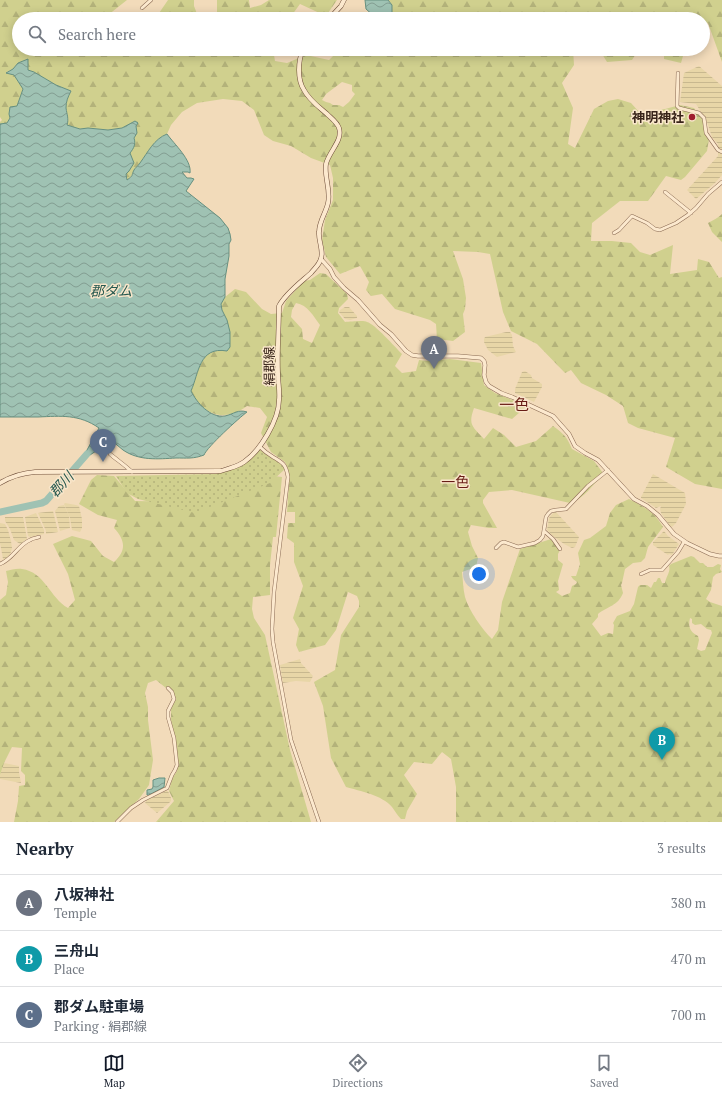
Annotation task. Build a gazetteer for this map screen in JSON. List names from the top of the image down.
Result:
{
  "streets": {
    "main road": ["絹郡線"]
  },
  "districts": ["一色", "一色"],
  "water": ["郡ダム", "郡川"],
  "places": ["神明神社"],
  "page": {
    "search": "Search here",
    "pins": ["A", "C", "B"],
    "heading": ["Nearby", "3 results"],
    "list": [
      {
        "mark": "A",
        "name": "八坂神社",
        "note": "Temple",
        "value": "380 m"
      },
      {
        "mark": "B",
        "name": "三舟山",
        "note": "Place",
        "value": "470 m"
      },
      {
        "mark": "C",
        "name": "郡ダム駐車場",
        "note": "Parking · 絹郡線",
        "value": "700 m"
      }
    ],
    "nav": ["Map", "Directions", "Saved"]
  }
}
